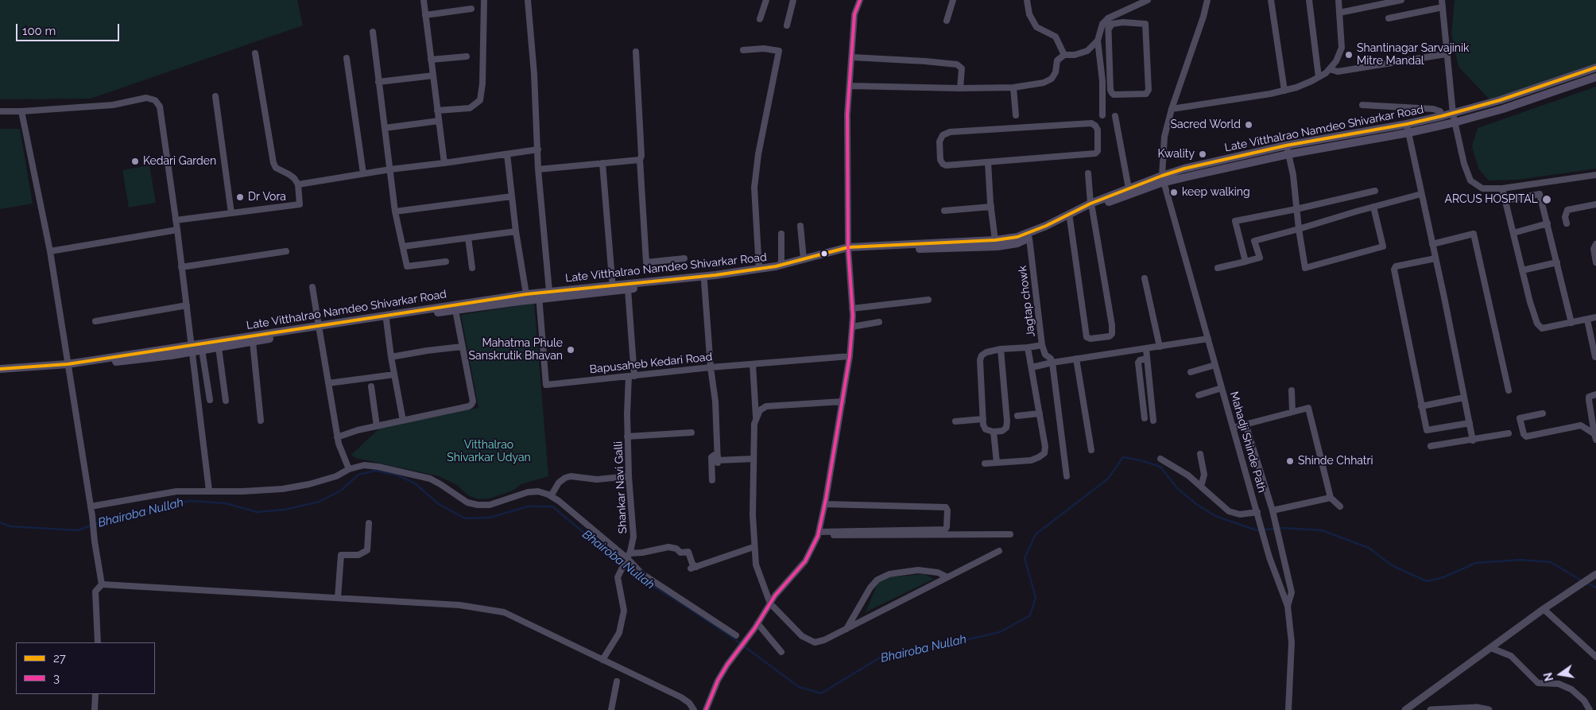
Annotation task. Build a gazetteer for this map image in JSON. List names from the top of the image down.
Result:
{
  "streets": {
    "main road": ["Late Vitthalrao Namdeo Shivarkar Road"],
    "street": [
      "Jagtap chowk",
      "Bapusaheb Kedari Road",
      "Mahadji Shinde Path",
      "Shankar Navi Galli"
    ]
  },
  "crossings": [
    ["Late Vitthalrao Namdeo Shivarkar Road", "Jagtap chowk"],
    ["Late Vitthalrao Namdeo Shivarkar Road", "Bapusaheb Kedari Road"],
    ["Late Vitthalrao Namdeo Shivarkar Road", "Mahadji Shinde Path"],
    ["Late Vitthalrao Namdeo Shivarkar Road", "Shankar Navi Galli"],
    ["Bapusaheb Kedari Road", "Shankar Navi Galli"]
  ],
  "water": ["Bhairoba Nullah"],
  "parks": ["Vitthalrao Shivarkar Udyan"],
  "places": [
    "Shantinagar Sarvajinik Mitre Mandal",
    "Sacred World",
    "Kwality",
    "Kedari Garden",
    "keep walking",
    "Dr Vora",
    "ARCUS HOSPITAL",
    "Mahatma Phule Sanskrutik Bhavan",
    "Shinde Chhatri"
  ],
  "lines": ["transit line 3", "transit line 27"],
  "legend": ["27", "3"],
  "scale_bar": "100 m",
  "north": "left"
}
